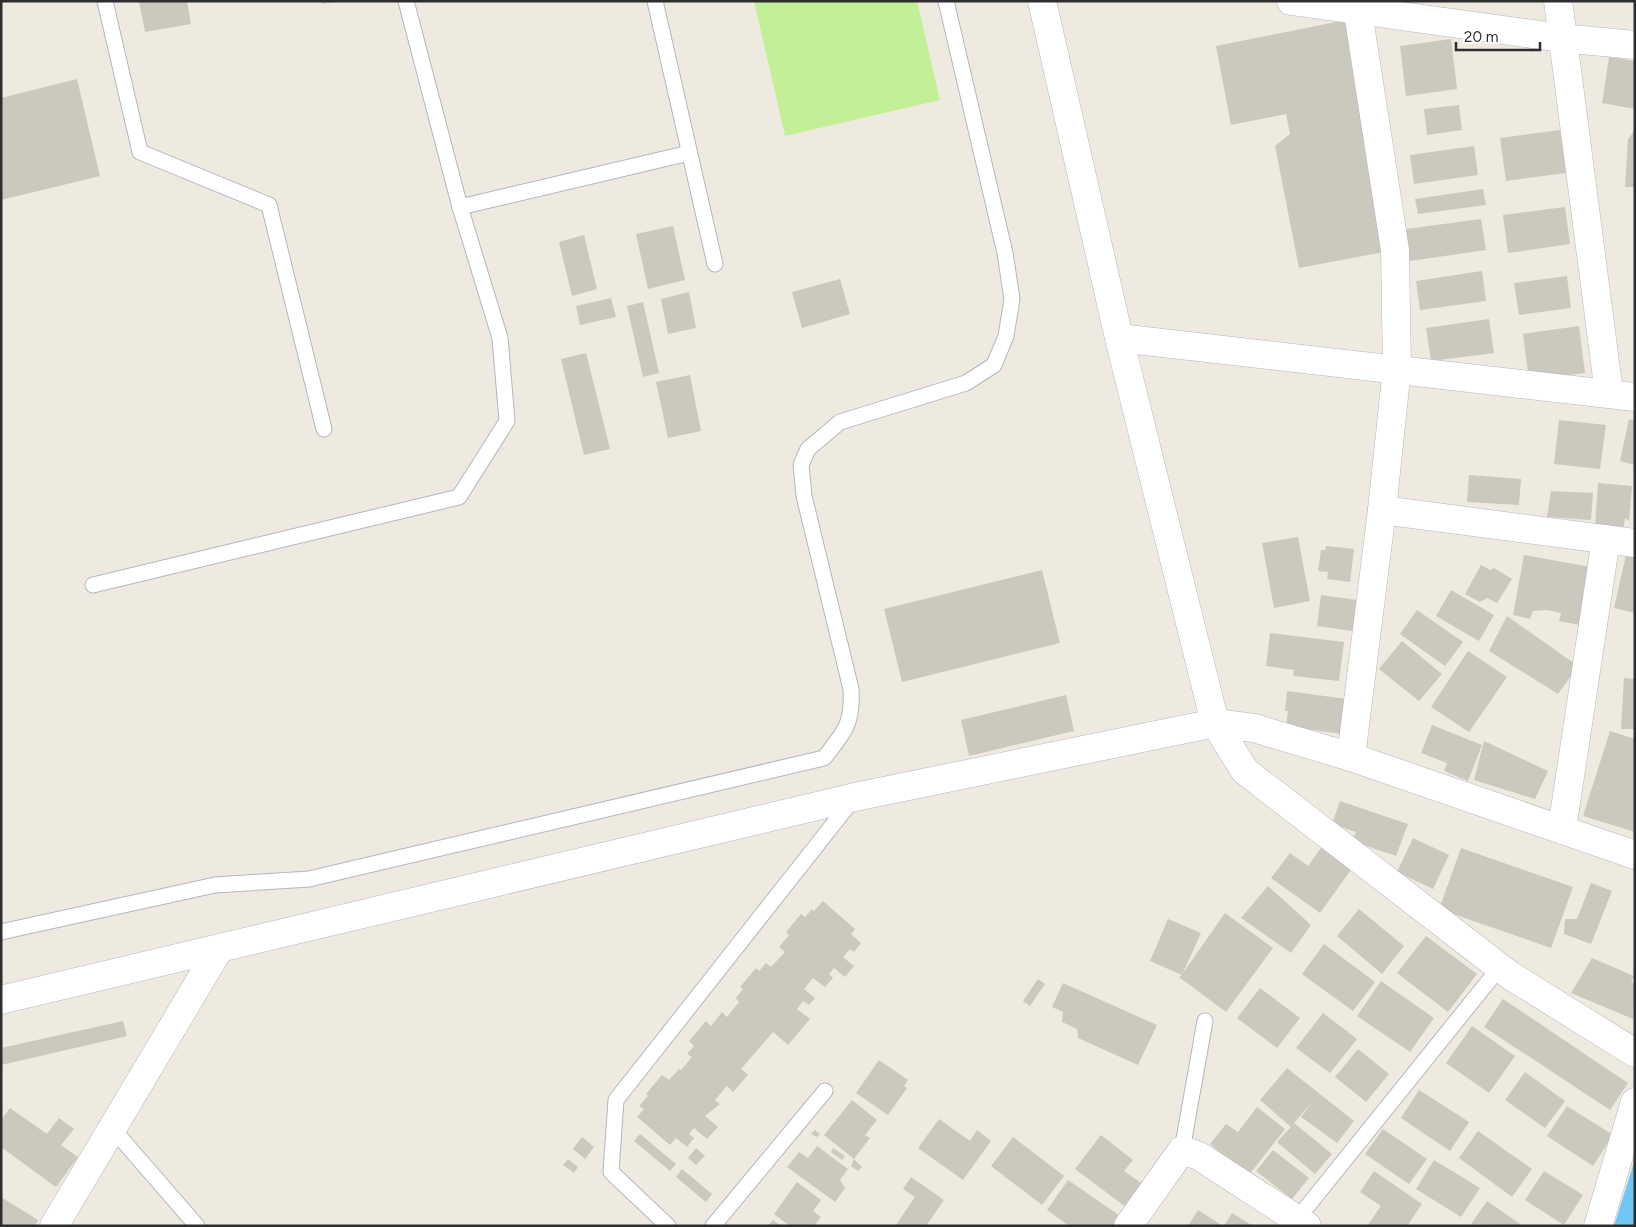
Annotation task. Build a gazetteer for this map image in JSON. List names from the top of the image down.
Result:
{
  "scale_bar": "20 m"
}
